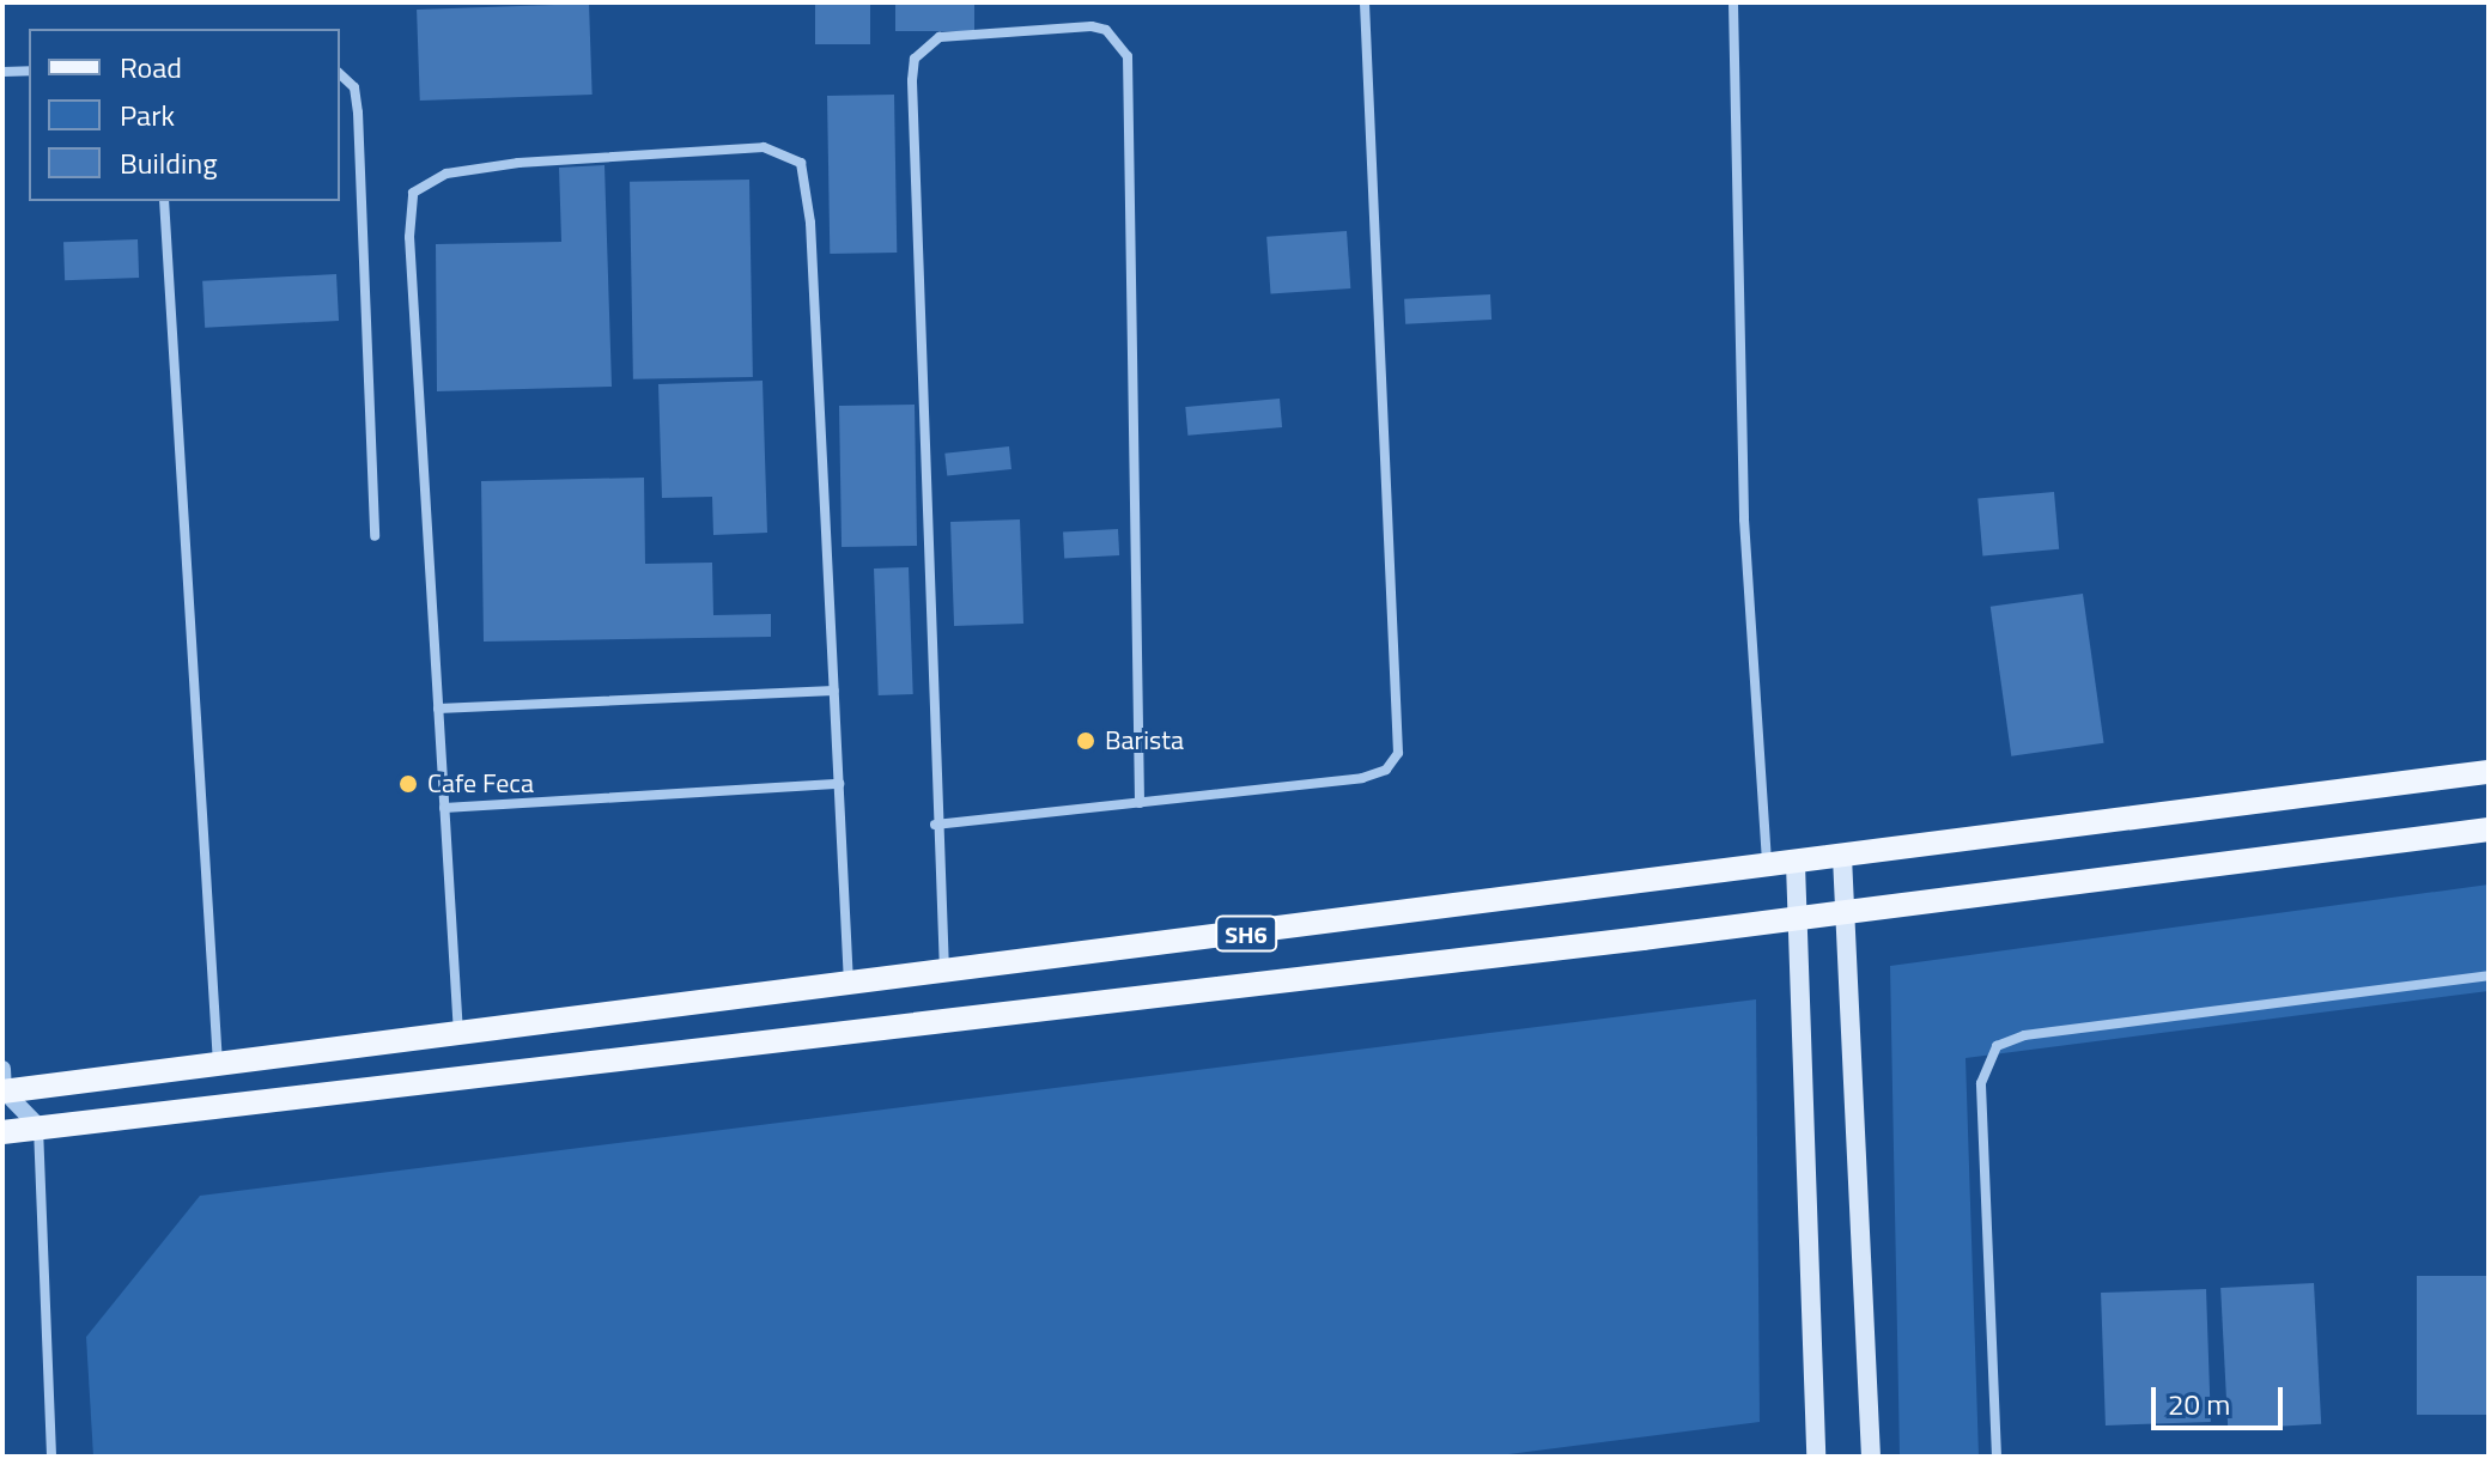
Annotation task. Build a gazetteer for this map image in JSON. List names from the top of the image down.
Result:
{
  "streets": {
    "main road": ["SH6"]
  },
  "places": ["Barista", "Cafe Feca"],
  "legend": ["Road", "Park", "Building"],
  "scale_bar": "20 m"
}
